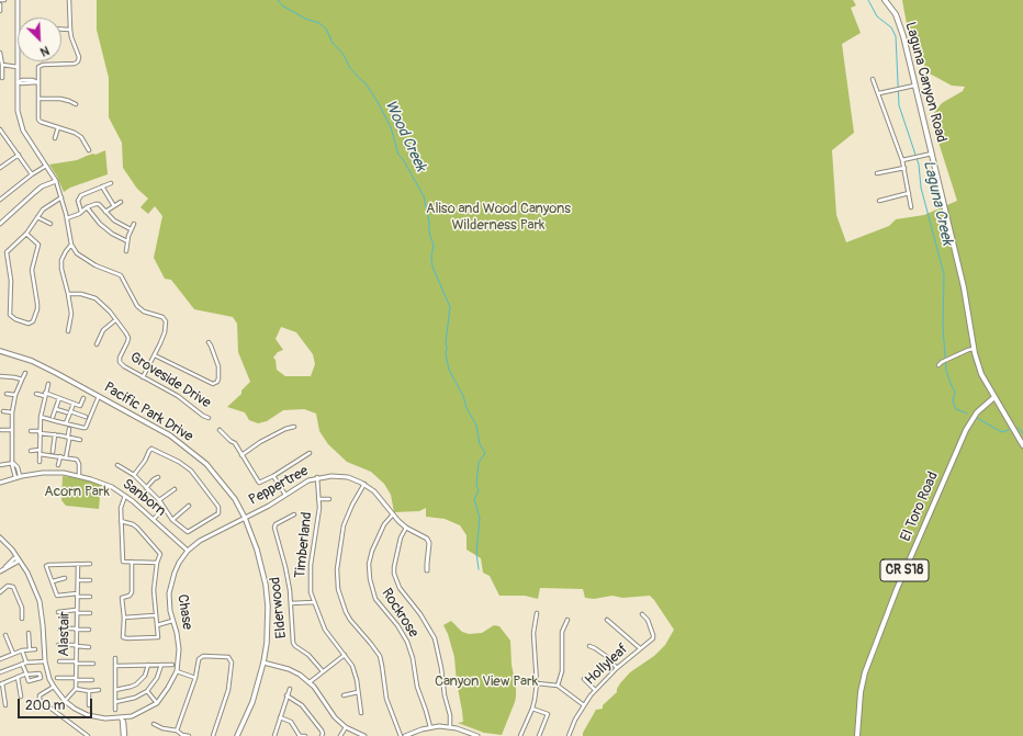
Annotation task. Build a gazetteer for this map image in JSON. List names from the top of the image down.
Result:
{
  "streets": {
    "main road": [
      "Laguna Canyon Road",
      "Pacific Park Drive",
      "El Toro Road",
      "CR S18"
    ],
    "street": [
      "Groveside Drive",
      "Peppertree",
      "Sanborn",
      "Timberland",
      "Elderwood",
      "Chase",
      "Rockrose",
      "Alastair",
      "Hollyleaf"
    ]
  },
  "crossings": [
    ["Laguna Canyon Road", "El Toro Road"],
    ["Pacific Park Drive", "Peppertree"],
    ["Pacific Park Drive", "Chase"],
    ["Peppertree", "Timberland"],
    ["Peppertree", "Chase"],
    ["Peppertree", "Rockrose"],
    ["Sanborn", "Chase"]
  ],
  "water": ["Wood Creek", "Laguna Creek"],
  "parks": ["Aliso and Wood Canyons Wilderness Park", "Acorn Park", "Canyon View Park"],
  "scale_bar": "200 m",
  "north": "bottom right"
}
